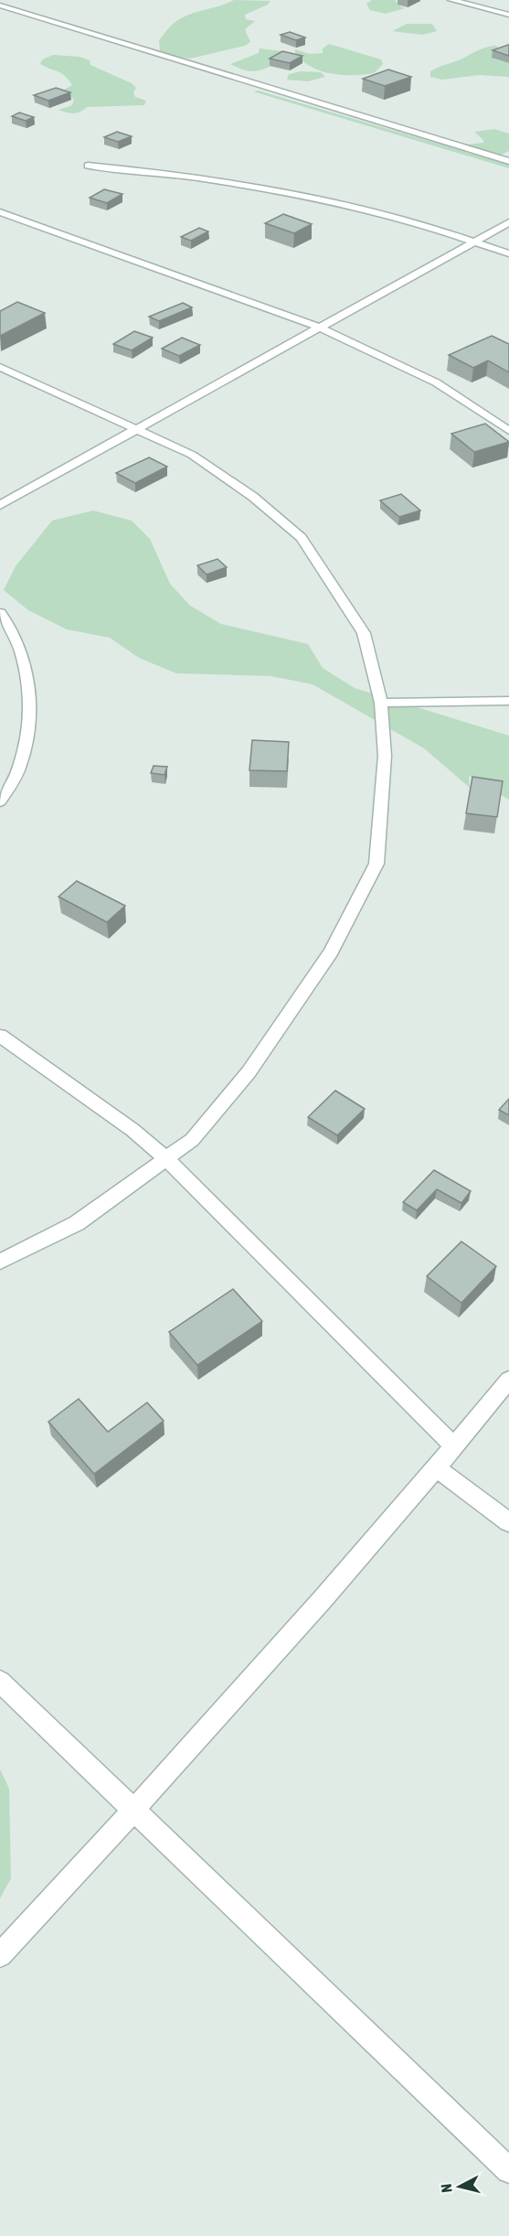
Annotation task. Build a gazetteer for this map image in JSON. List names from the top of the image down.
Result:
{
  "north": "left"
}
